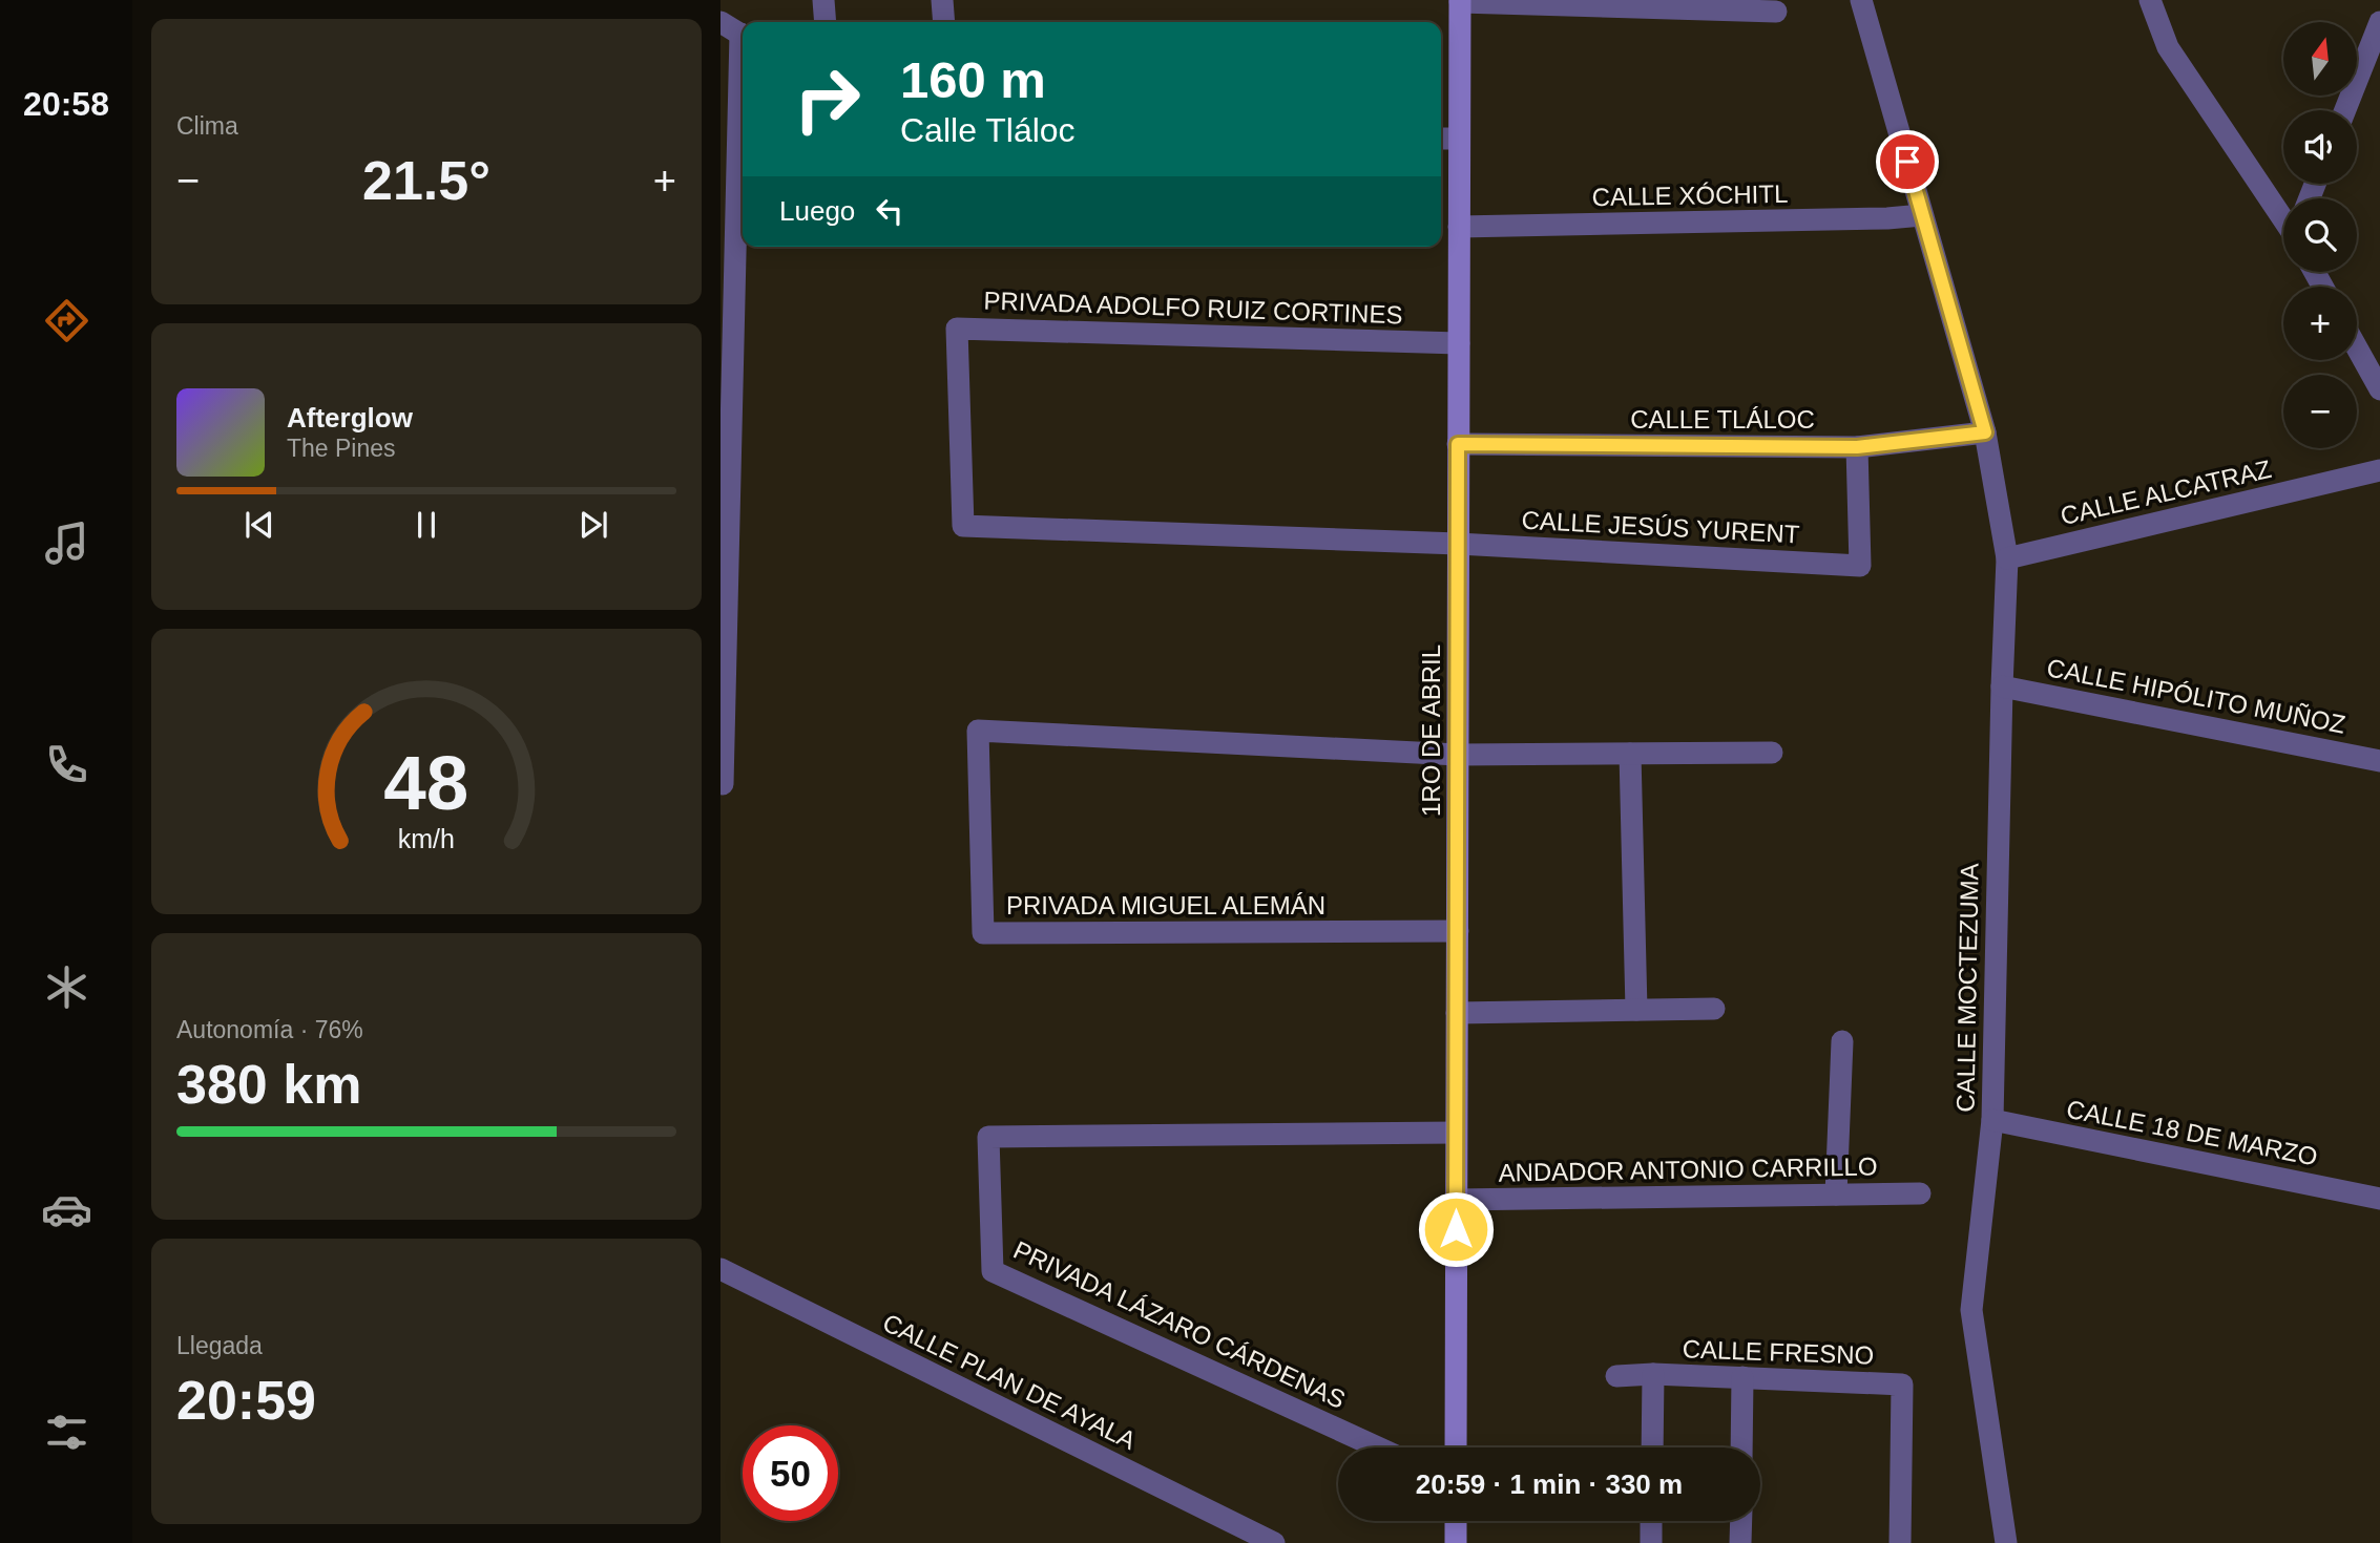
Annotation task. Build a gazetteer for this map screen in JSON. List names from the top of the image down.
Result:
{
  "streets": {
    "main road": ["1RO DE ABRIL"],
    "street": [
      "CALLE XÓCHITL",
      "PRIVADA ADOLFO RUIZ CORTINES",
      "CALLE TLÁLOC",
      "CALLE ALCATRAZ",
      "CALLE JESÚS YURENT",
      "CALLE HIPÓLITO MUÑOZ",
      "PRIVADA MIGUEL ALEMÁN",
      "CALLE MOCTEZUMA",
      "CALLE 18 DE MARZO",
      "ANDADOR ANTONIO CARRILLO",
      "PRIVADA LÁZARO CÁRDENAS",
      "CALLE FRESNO",
      "CALLE PLAN DE AYALA"
    ]
  },
  "crossings": [
    ["CALLE XÓCHITL", "1RO DE ABRIL"],
    ["CALLE XÓCHITL", "CALLE MOCTEZUMA"],
    ["PRIVADA ADOLFO RUIZ CORTINES", "CALLE JESÚS YURENT"],
    ["PRIVADA ADOLFO RUIZ CORTINES", "1RO DE ABRIL"],
    ["CALLE TLÁLOC", "CALLE JESÚS YURENT"],
    ["CALLE TLÁLOC", "1RO DE ABRIL"],
    ["CALLE TLÁLOC", "CALLE MOCTEZUMA"],
    ["CALLE ALCATRAZ", "CALLE MOCTEZUMA"],
    ["CALLE JESÚS YURENT", "1RO DE ABRIL"],
    ["CALLE HIPÓLITO MUÑOZ", "CALLE MOCTEZUMA"],
    ["1RO DE ABRIL", "PRIVADA MIGUEL ALEMÁN"],
    ["1RO DE ABRIL", "ANDADOR ANTONIO CARRILLO"],
    ["1RO DE ABRIL", "PRIVADA LÁZARO CÁRDENAS"],
    ["CALLE MOCTEZUMA", "CALLE 18 DE MARZO"]
  ],
  "north": "top",
  "page": {
    "tabs": "20:58",
    "tile": [
      "Clima",
      ["Autonomía · 76%", "380 km"],
      ["Llegada", "20:59"]
    ],
    "map_buttons": ["+", "−"],
    "turn": ["160 m", "Calle Tláloc"],
    "heat": ["−", "21.5°", "+"],
    "then": "Luego",
    "song": ["Afterglow", "The Pines"],
    "limit": "50",
    "trip": "20:59 · 1 min · 330 m",
    "gauge": ["48", "km/h"]
  }
}
